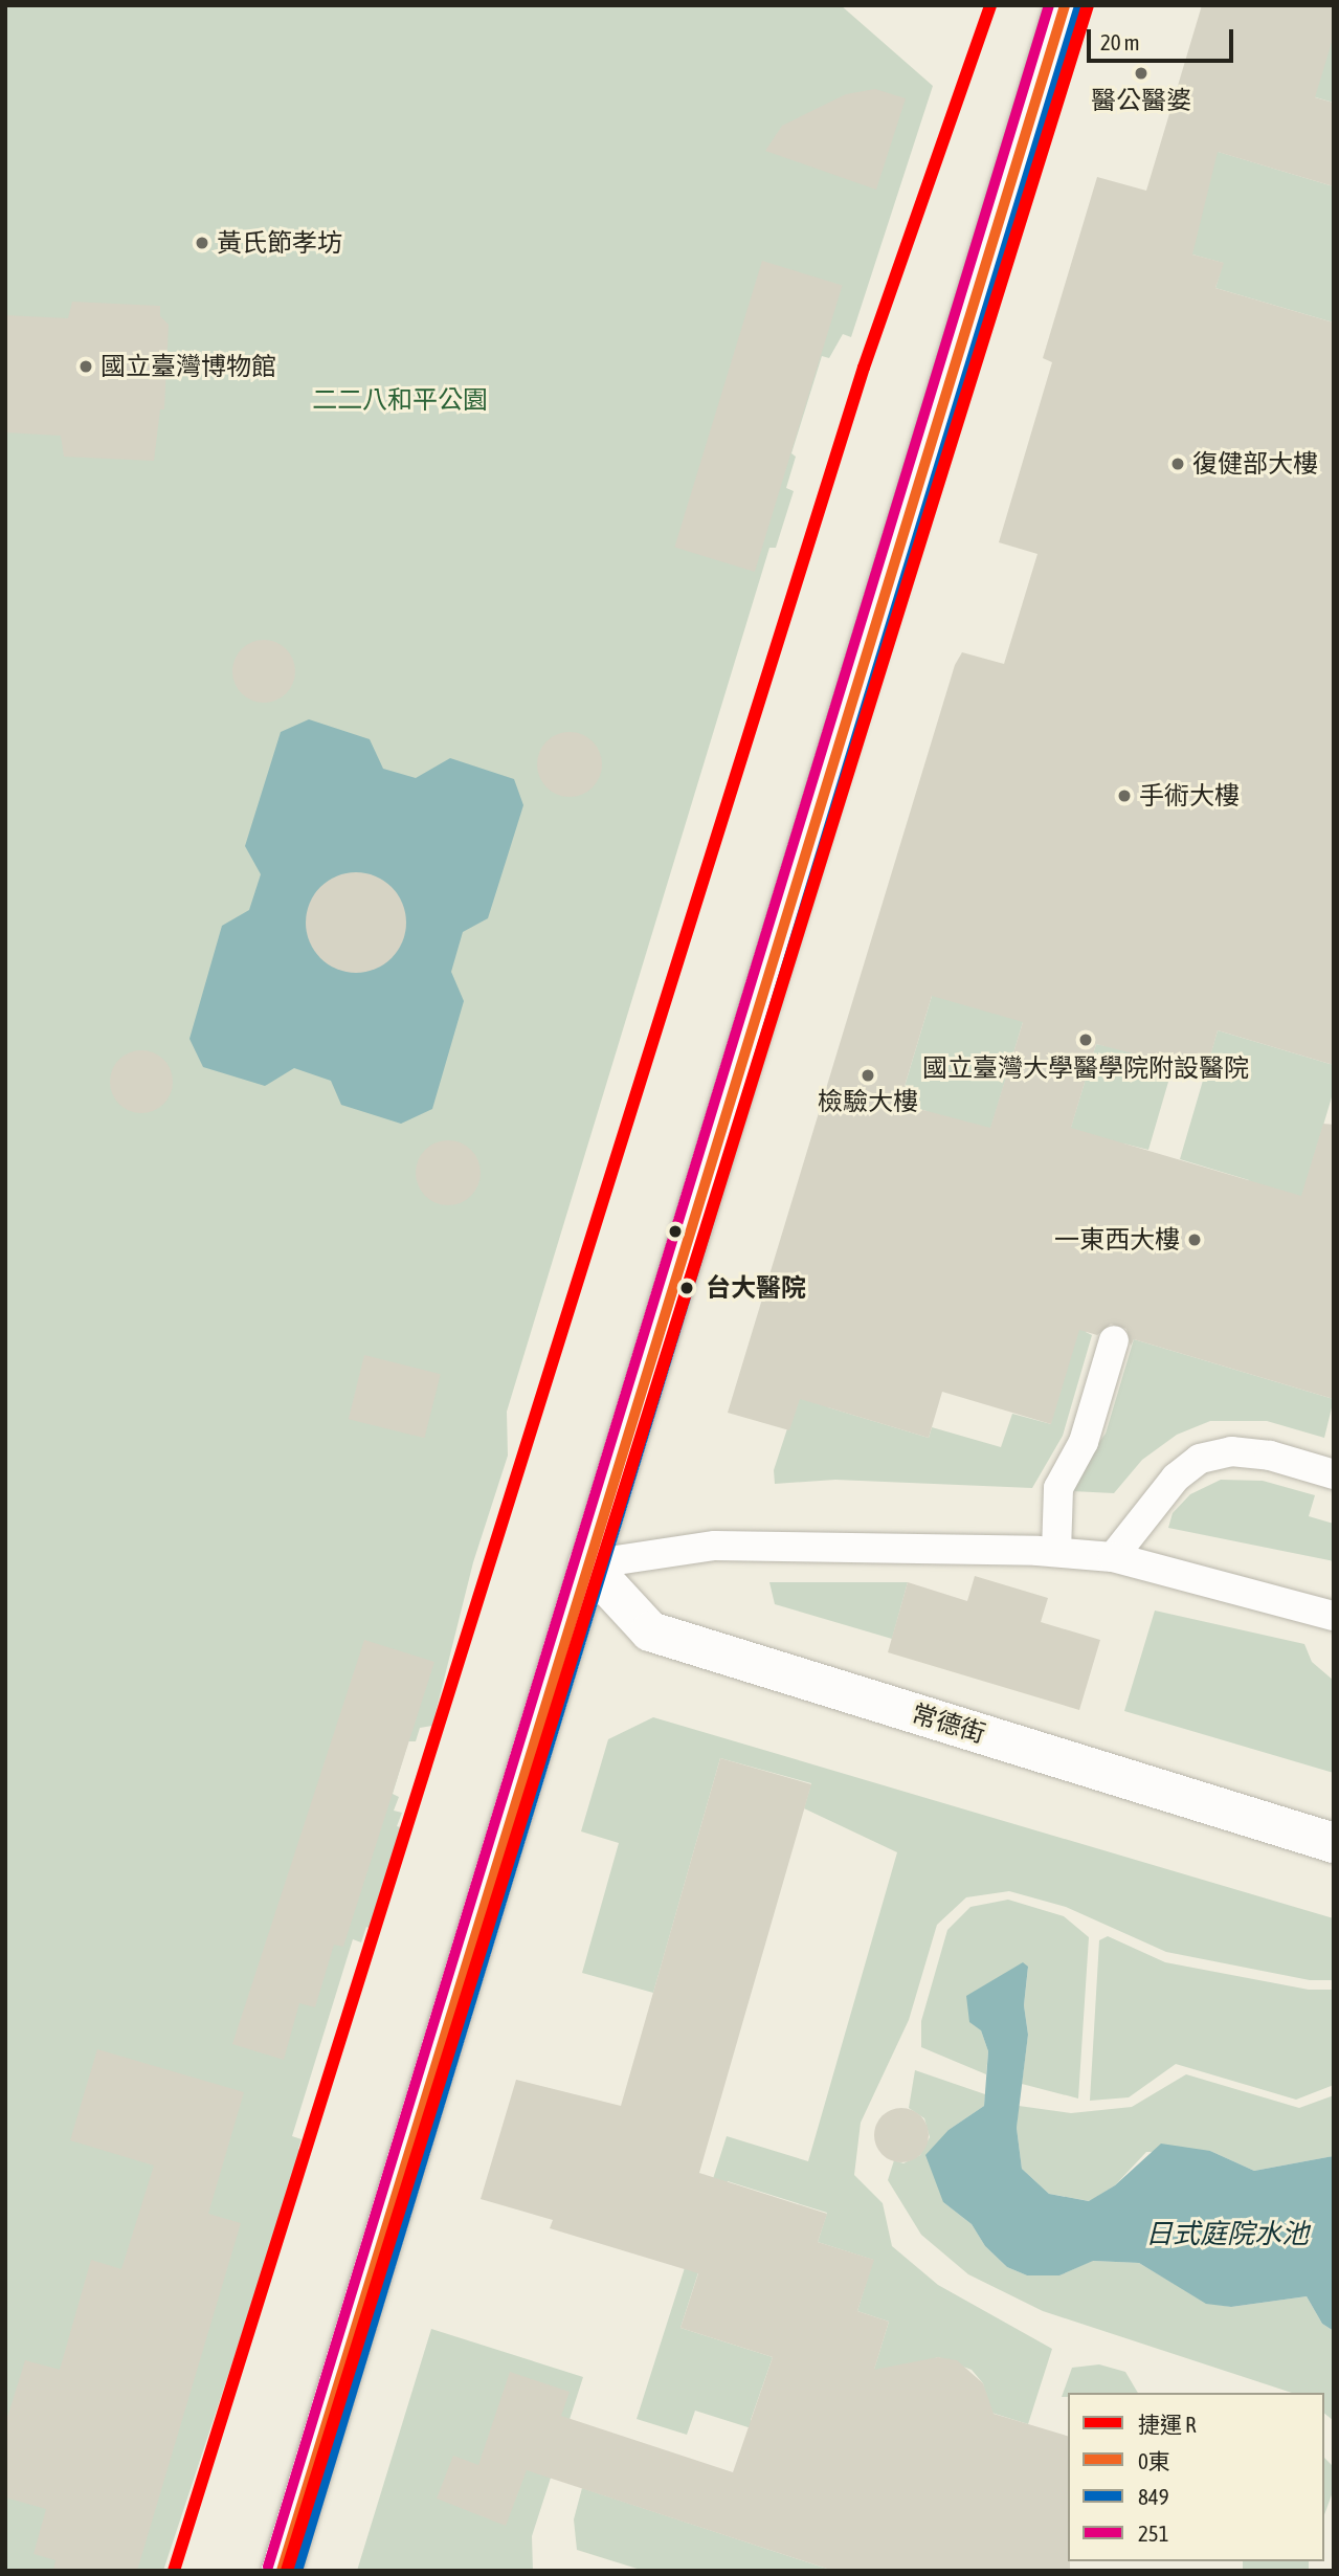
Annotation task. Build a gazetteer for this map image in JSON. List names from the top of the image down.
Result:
{
  "streets": {
    "street": ["常德街"]
  },
  "water": ["日式庭院水池"],
  "parks": ["二二八和平公園"],
  "places": [
    "醫公醫婆",
    "黃氏節孝坊",
    "國立臺灣博物館",
    "復健部大樓",
    "手術大樓",
    "國立臺灣大學醫學院附設醫院",
    "檢驗大樓",
    "一東西大樓",
    "台大醫院"
  ],
  "lines": [
    "metro line R",
    "transit line 0東",
    "transit line 251",
    "transit line 849"
  ],
  "legend": [
    "捷運 R",
    "0東",
    "849",
    "251"
  ],
  "scale_bar": "20 m"
}
